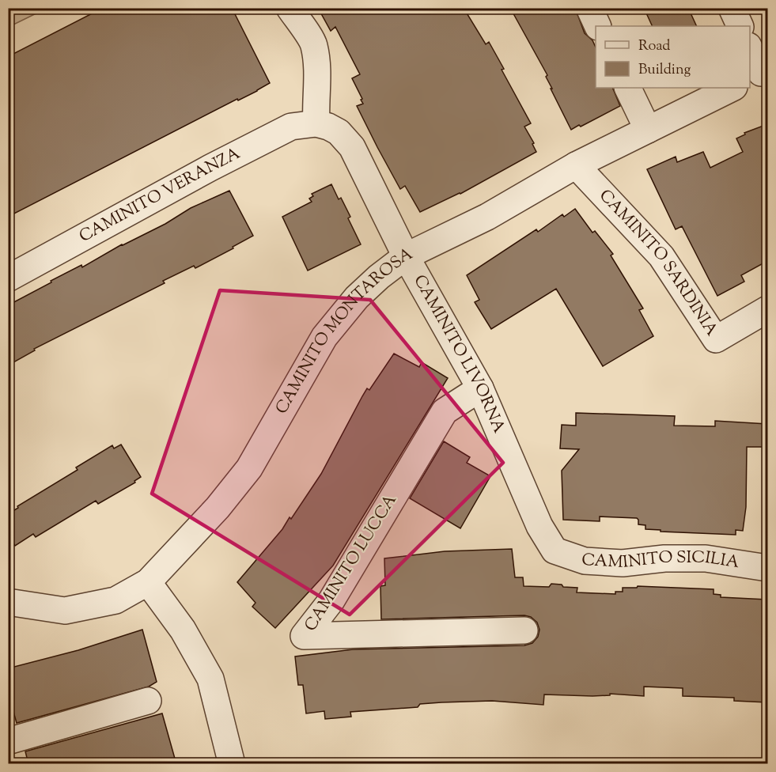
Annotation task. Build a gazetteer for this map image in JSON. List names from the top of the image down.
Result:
{
  "streets": {
    "street": [
      "CAMINITO VERANZA",
      "CAMINITO SARDINIA",
      "CAMINITO MONTAROSA",
      "CAMINITO LIVORNA",
      "CAMINITO SICILIA",
      "CAMINITO LUCCA"
    ]
  },
  "crossings": [
    ["CAMINITO VERANZA", "CAMINITO LIVORNA"],
    ["CAMINITO SARDINIA", "CAMINITO MONTAROSA"],
    ["CAMINITO MONTAROSA", "CAMINITO LIVORNA"],
    ["CAMINITO LIVORNA", "CAMINITO SICILIA"],
    ["CAMINITO LIVORNA", "CAMINITO LUCCA"]
  ],
  "legend": ["Road", "Building"]
}
